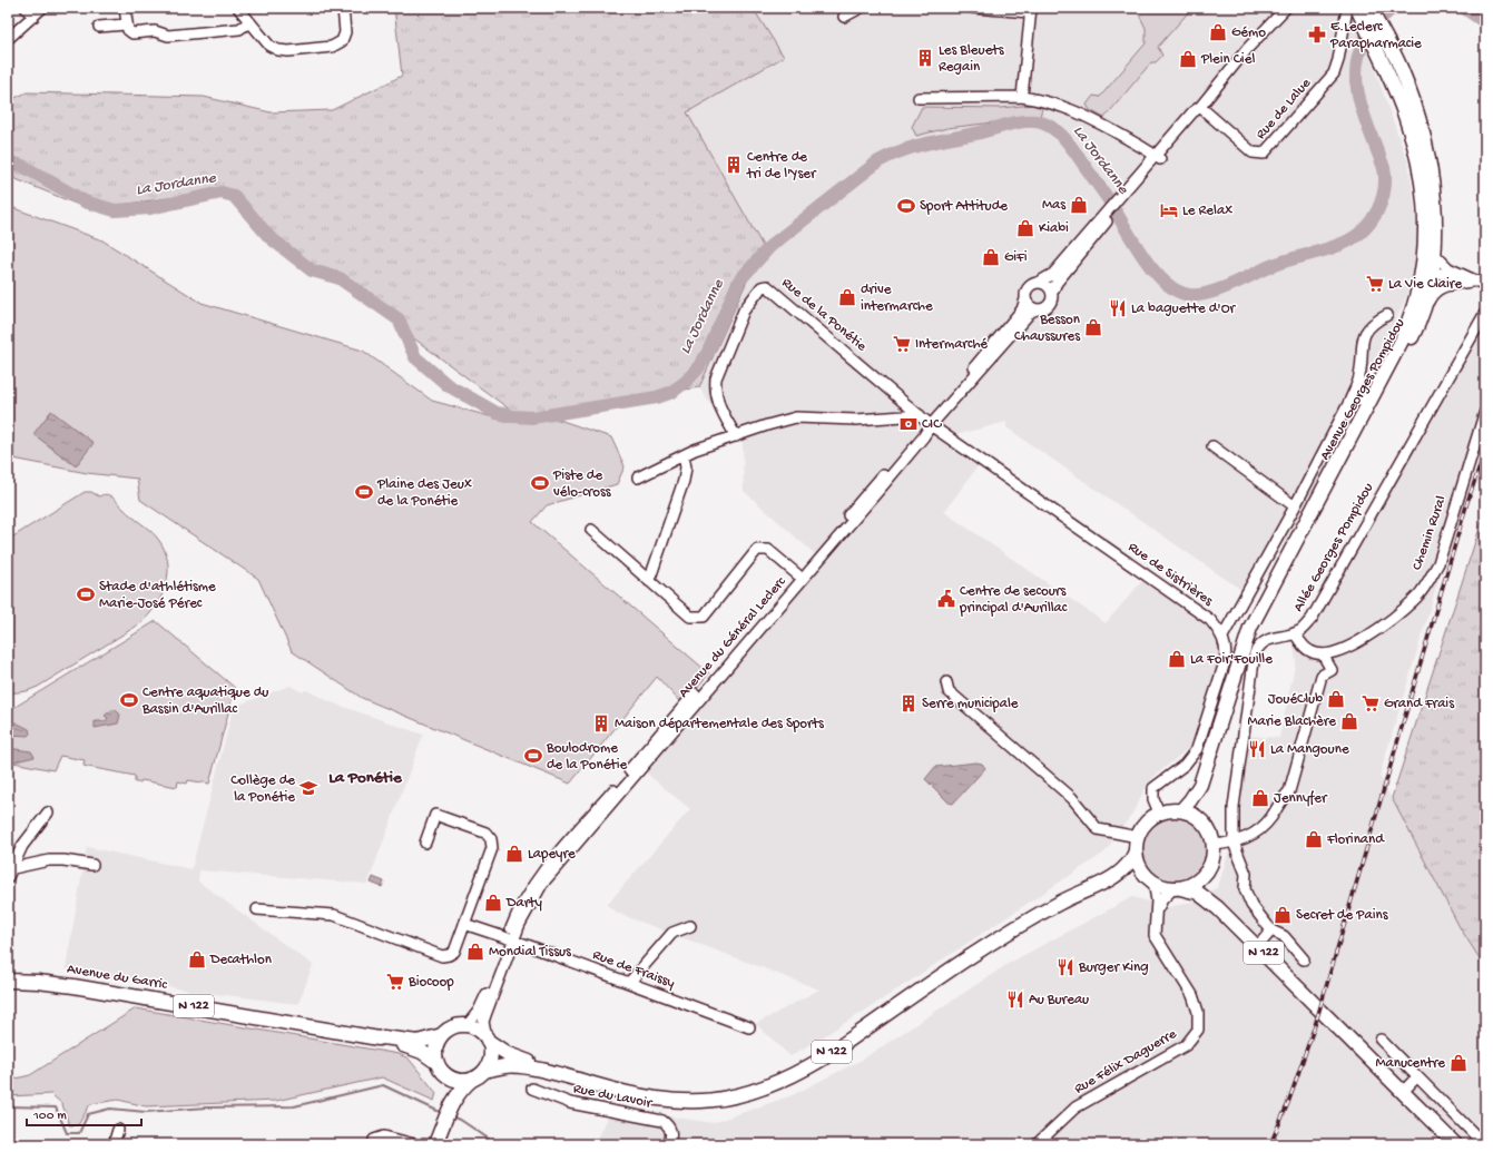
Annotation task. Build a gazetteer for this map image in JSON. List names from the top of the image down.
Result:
{
  "streets": {
    "main road": ["Avenue Georges Pompidou", "N 122", "Avenue du Garric"],
    "street": [
      "Rue de Lalue",
      "Rue de la Ponétie",
      "Chemin Rural",
      "Allée Georges Pompidou",
      "Rue de Sistrières",
      "Avenue du Général Leclerc",
      "Rue de Fraissy",
      "Rue Félix Daguerre",
      "Rue du Lavoir"
    ]
  },
  "crossings": [
    ["Rue de Lalue", "Avenue du Général Leclerc"],
    ["Rue de la Ponétie", "Rue de Sistrières"],
    ["Rue de la Ponétie", "Avenue du Général Leclerc"],
    ["Avenue Georges Pompidou", "Rue de Sistrières"],
    ["Rue de Sistrières", "Avenue du Général Leclerc"],
    ["Avenue du Général Leclerc", "N 122"],
    ["Avenue du Général Leclerc", "Rue de Fraissy"],
    ["Avenue du Général Leclerc", "Avenue du Garric"],
    ["N 122", "Avenue du Garric"],
    ["N 122", "Rue Félix Daguerre"]
  ],
  "districts": ["La Ponétie"],
  "water": ["La Jordanne"],
  "places": {
    "shop": [
      "Gémo",
      "Plein Ciel",
      "Mas",
      "Kiabi",
      "GiFi",
      "drive intermarche",
      "Besson Chaussures",
      "La Foir'Fouille",
      "JouéClub",
      "Marie Blachère",
      "Jennyfer",
      "Florinand",
      "Lapeyre",
      "Darty",
      "Secret de Pains",
      "Mondial Tissus",
      "Decathlon",
      "Manucentre"
    ],
    "pharmacy": ["E.Leclerc Parapharmacie"],
    "building": [
      "Les Bleuets Regain",
      "Centre de tri de l'Yser",
      "Serre municipale",
      "Maison départementale des Sports"
    ],
    "sports": [
      "Sport Attitude",
      "Piste de vélo-cross",
      "Plaine des Jeux de la Ponétie",
      "Stade d'athlétisme Marie-José Pérec",
      "Centre aquatique du Bassin d'Aurillac",
      "Boulodrome de la Ponétie"
    ],
    "hotel": ["Le Relax"],
    "supermarket": [
      "La Vie Claire",
      "Intermarché",
      "Grand Frais",
      "Biocoop"
    ],
    "restaurant": [
      "La baguette d'Or",
      "La Mangoune",
      "Burger King",
      "Au Bureau"
    ],
    "bank": ["CIC"],
    "public building": ["Centre de secours principal d'Aurillac"],
    "school or university": ["Collège de la Ponétie"]
  },
  "scale_bar": "100 m"
}
